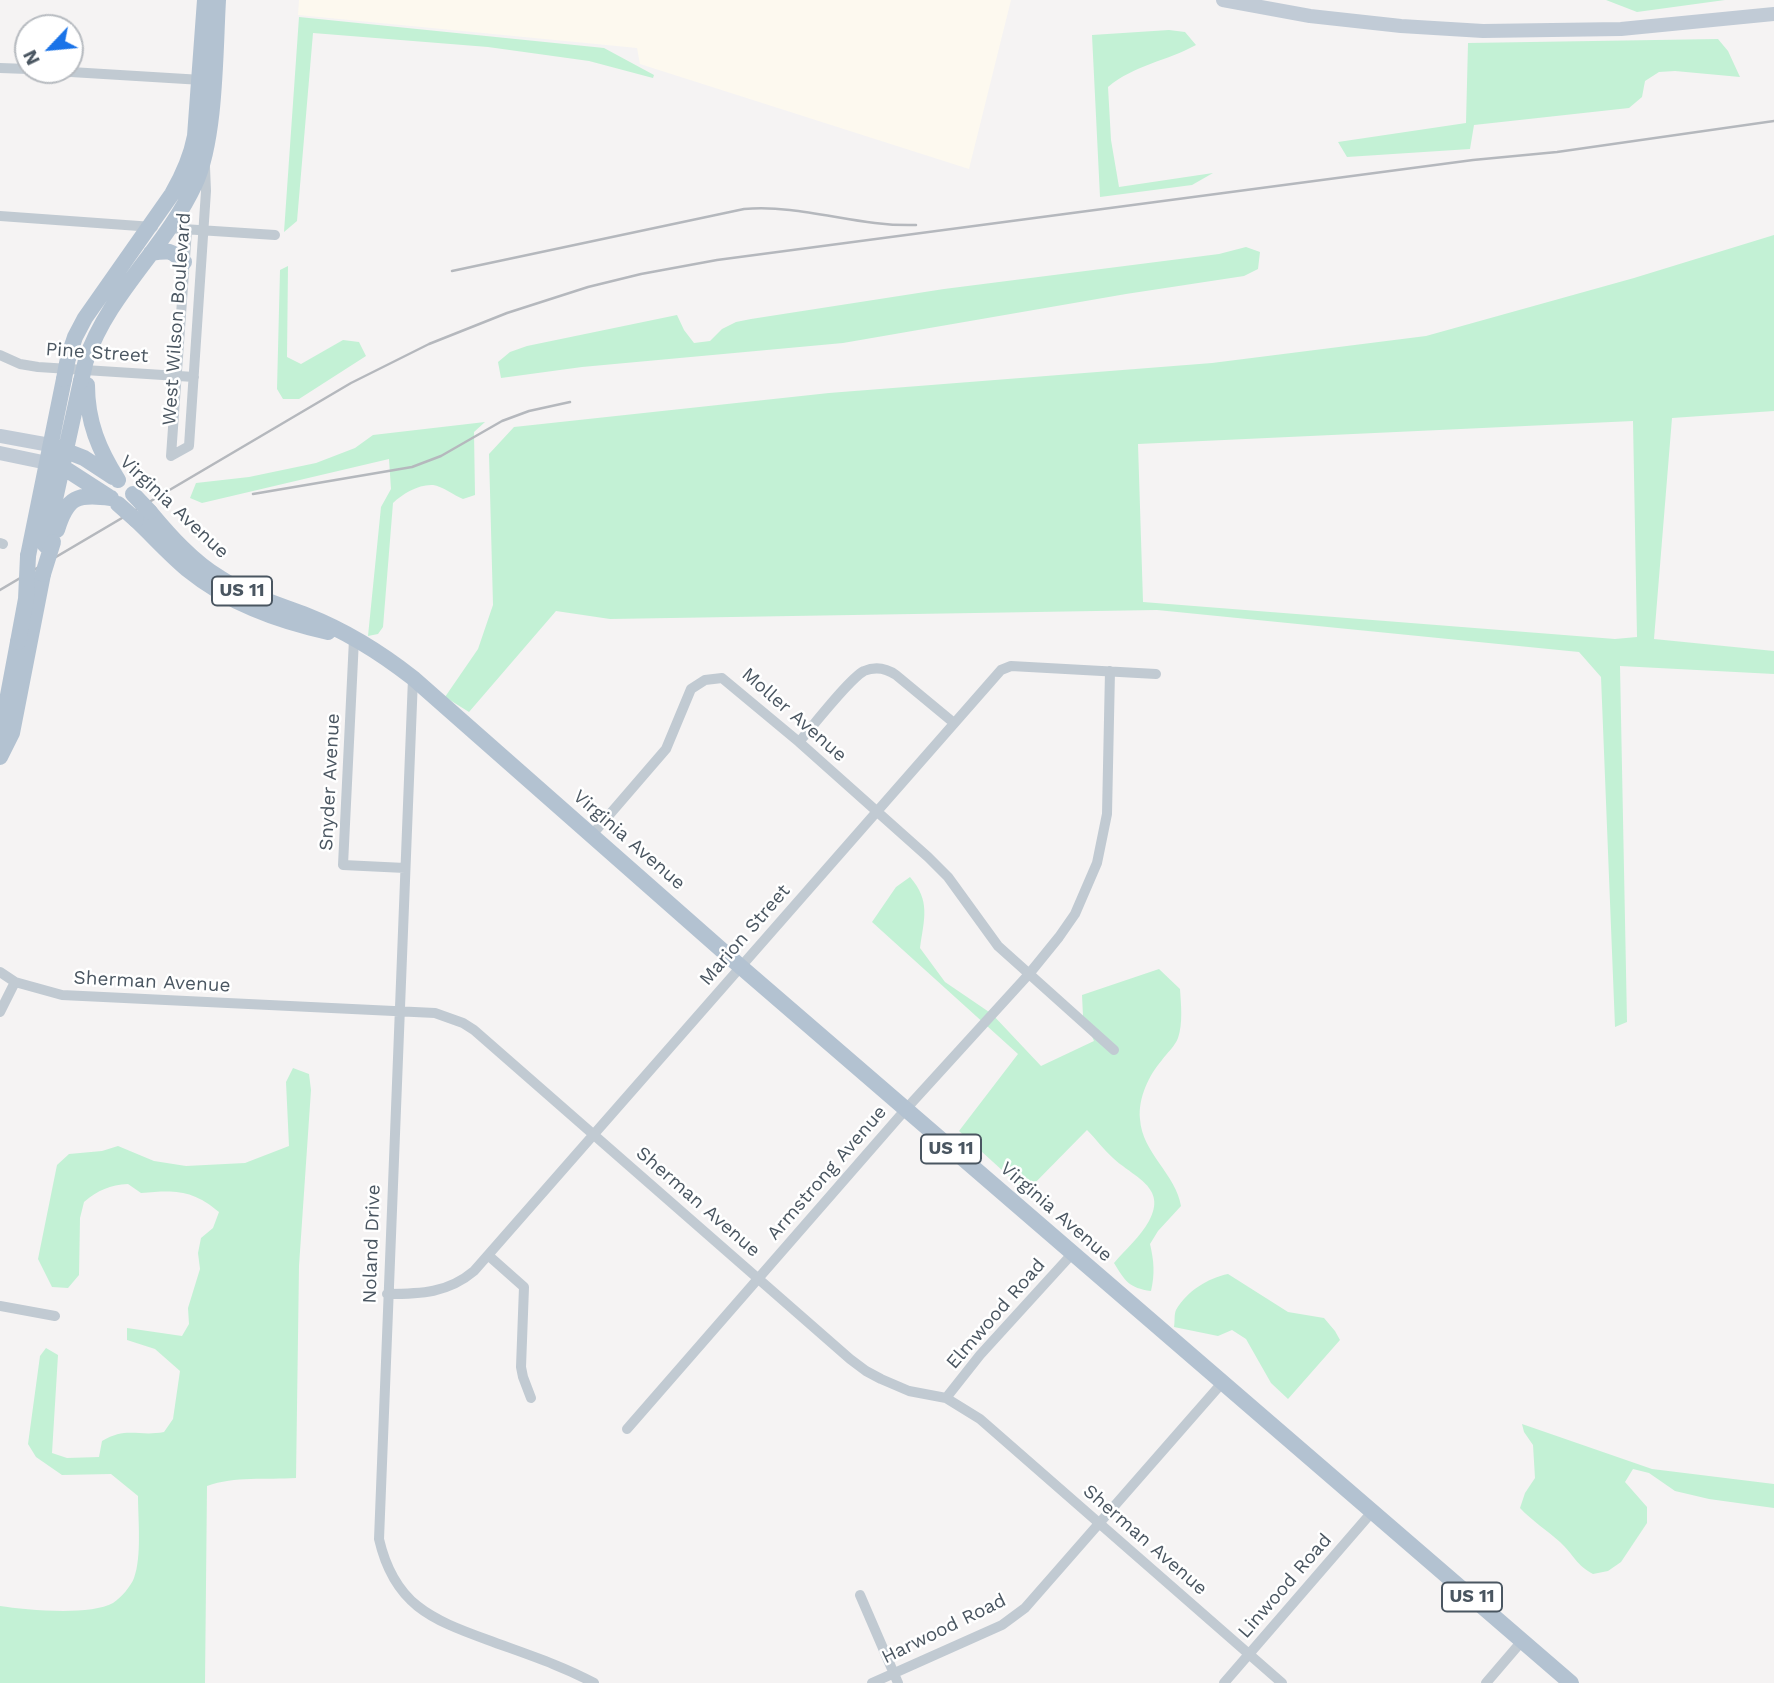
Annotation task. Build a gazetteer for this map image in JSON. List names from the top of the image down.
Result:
{
  "streets": {
    "main road": ["West Wilson Boulevard", "Virginia Avenue", "US 11"],
    "street": [
      "Pine Street",
      "Moller Avenue",
      "Snyder Avenue",
      "Marion Street",
      "Sherman Avenue",
      "Armstrong Avenue",
      "Noland Drive",
      "Elmwood Road",
      "Linwood Road",
      "Harwood Road"
    ]
  },
  "crossings": [
    ["West Wilson Boulevard", "Pine Street"],
    ["West Wilson Boulevard", "Virginia Avenue"],
    ["Virginia Avenue", "Moller Avenue"],
    ["Virginia Avenue", "Snyder Avenue"],
    ["Virginia Avenue", "Marion Street"],
    ["Virginia Avenue", "Armstrong Avenue"],
    ["Virginia Avenue", "Noland Drive"],
    ["Virginia Avenue", "Elmwood Road"],
    ["Virginia Avenue", "Linwood Road"],
    ["Virginia Avenue", "Harwood Road"],
    ["Moller Avenue", "Marion Street"],
    ["Moller Avenue", "Armstrong Avenue"],
    ["Snyder Avenue", "Noland Drive"],
    ["Marion Street", "Sherman Avenue"],
    ["Marion Street", "Armstrong Avenue"],
    ["Marion Street", "Noland Drive"],
    ["Sherman Avenue", "Armstrong Avenue"],
    ["Sherman Avenue", "Noland Drive"],
    ["Sherman Avenue", "Elmwood Road"],
    ["Sherman Avenue", "Linwood Road"],
    ["Sherman Avenue", "Harwood Road"]
  ],
  "north": "bottom left"
}
